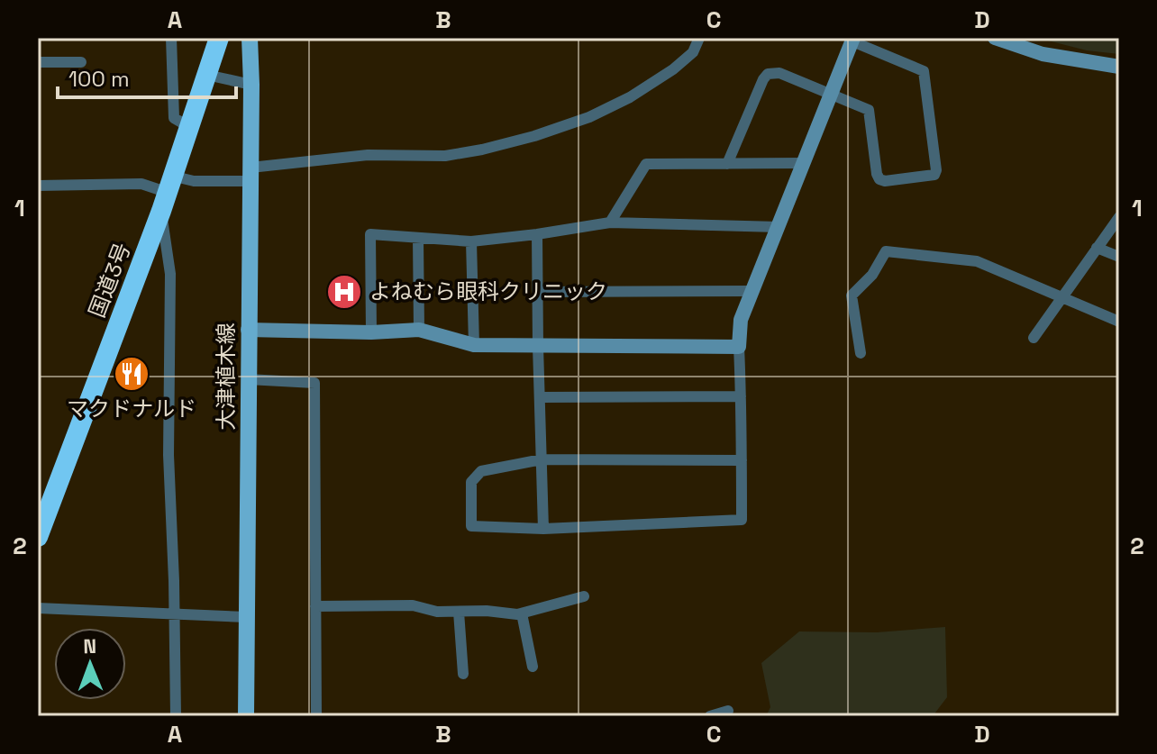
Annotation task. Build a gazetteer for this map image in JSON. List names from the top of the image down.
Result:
{
  "streets": {
    "highway": ["国道3号"],
    "main road": ["大津植木線"]
  },
  "places": {
    "hospital": ["よねむら眼科クリニック"],
    "restaurant": ["マクドナルド"]
  },
  "scale_bar": "100 m",
  "north": "top",
  "grid": {
    "columns": [
      "A",
      "B",
      "C",
      "D"
    ],
    "rows": ["1", "2"]
  }
}
